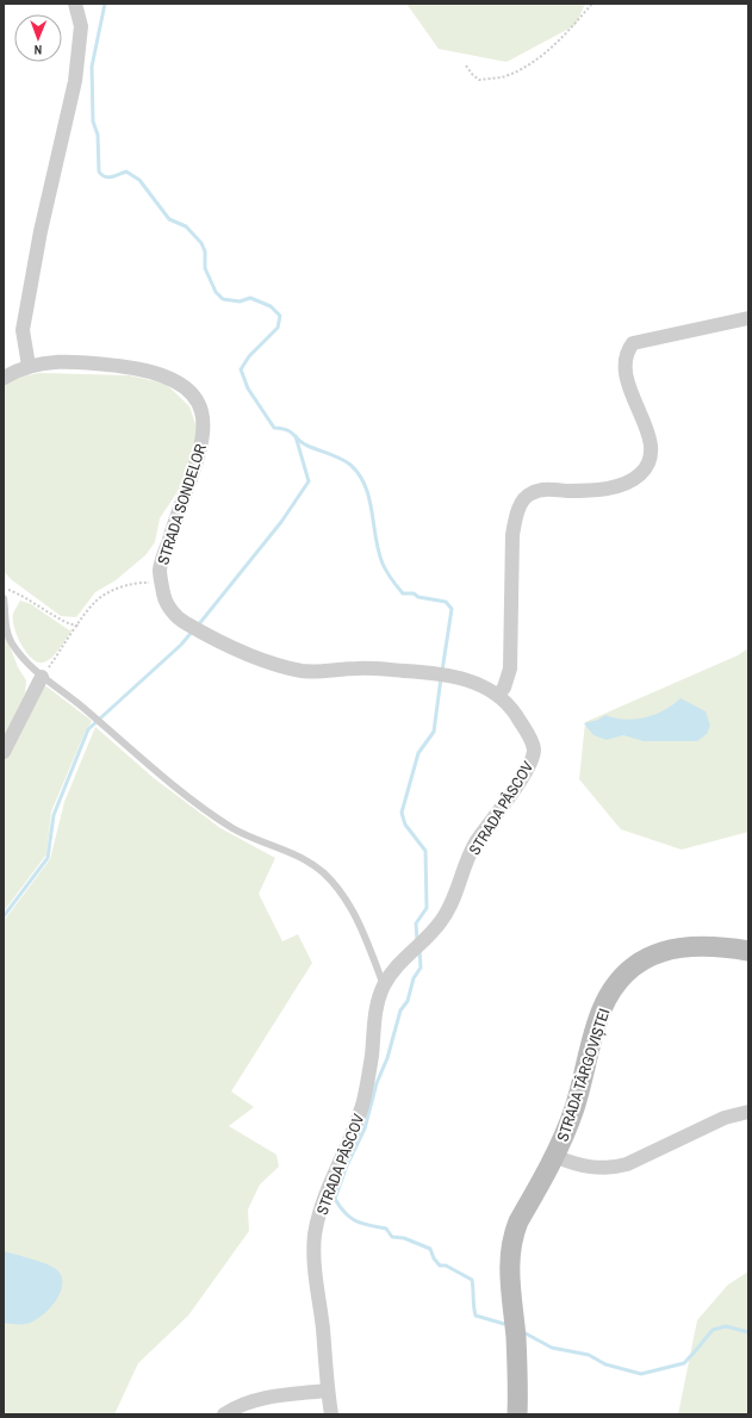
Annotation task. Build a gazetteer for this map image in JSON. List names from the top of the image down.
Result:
{
  "streets": {
    "main road": ["STRADA TÂRGOVIȘTEI"],
    "street": ["STRADA SONDELOR", "STRADA PÂSCOV"]
  },
  "crossings": [
    ["STRADA SONDELOR", "STRADA PÂSCOV"]
  ],
  "north": "bottom"
}
